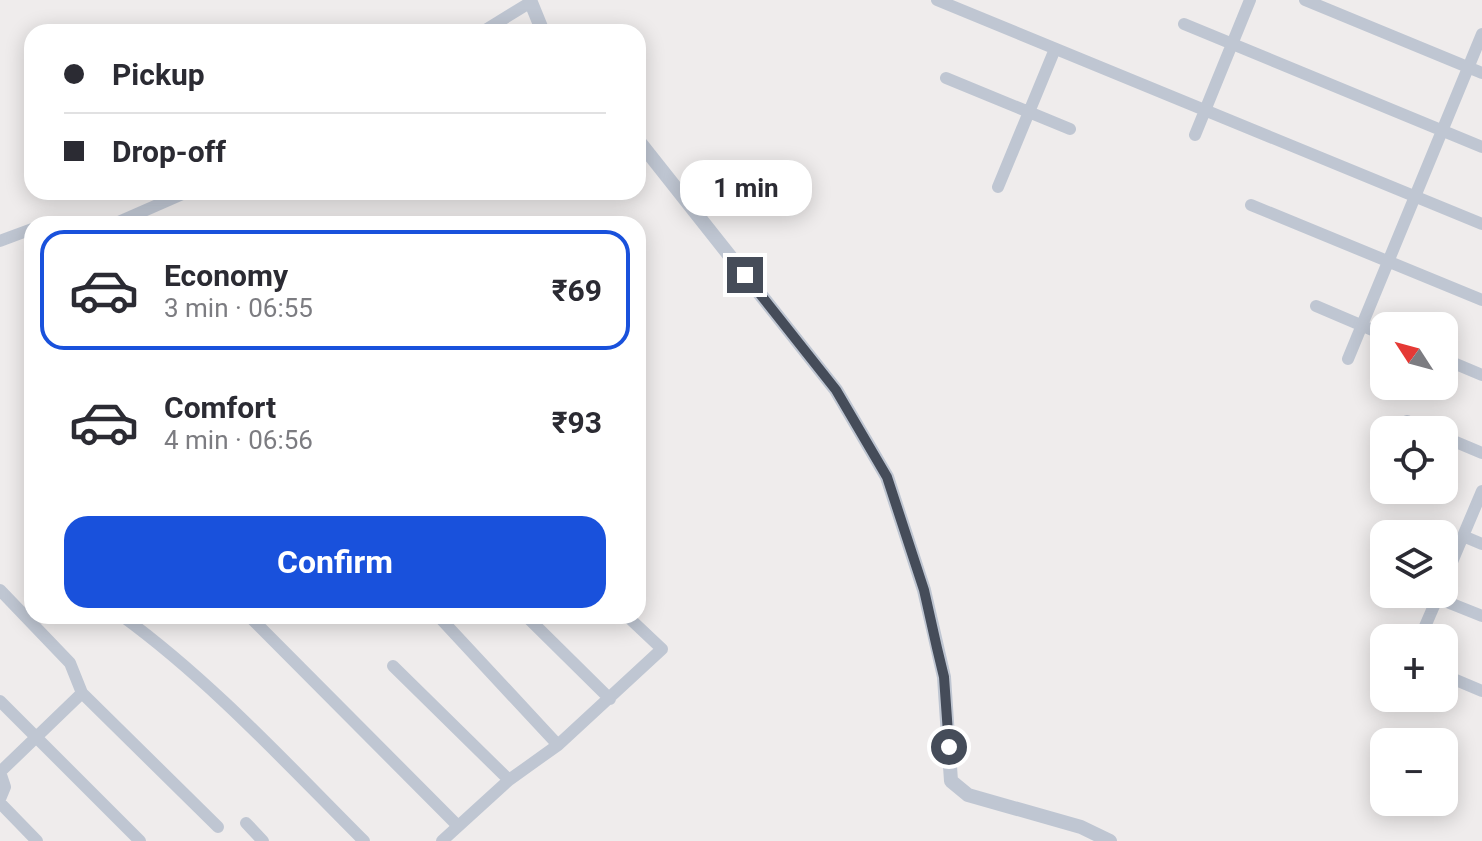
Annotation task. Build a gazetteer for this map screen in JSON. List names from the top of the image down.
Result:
{
  "north": "top left",
  "page": {
    "banner": ["Pickup", "Drop-off"],
    "bubble": "1 min",
    "list": [
      {
        "name": "Economy",
        "note": "3 min · 06:55",
        "value": "₹69"
      },
      {
        "name": "Comfort",
        "note": "4 min · 06:56",
        "value": "₹93"
      }
    ],
    "map_buttons": ["+", "−"],
    "buttons": "Confirm"
  }
}
